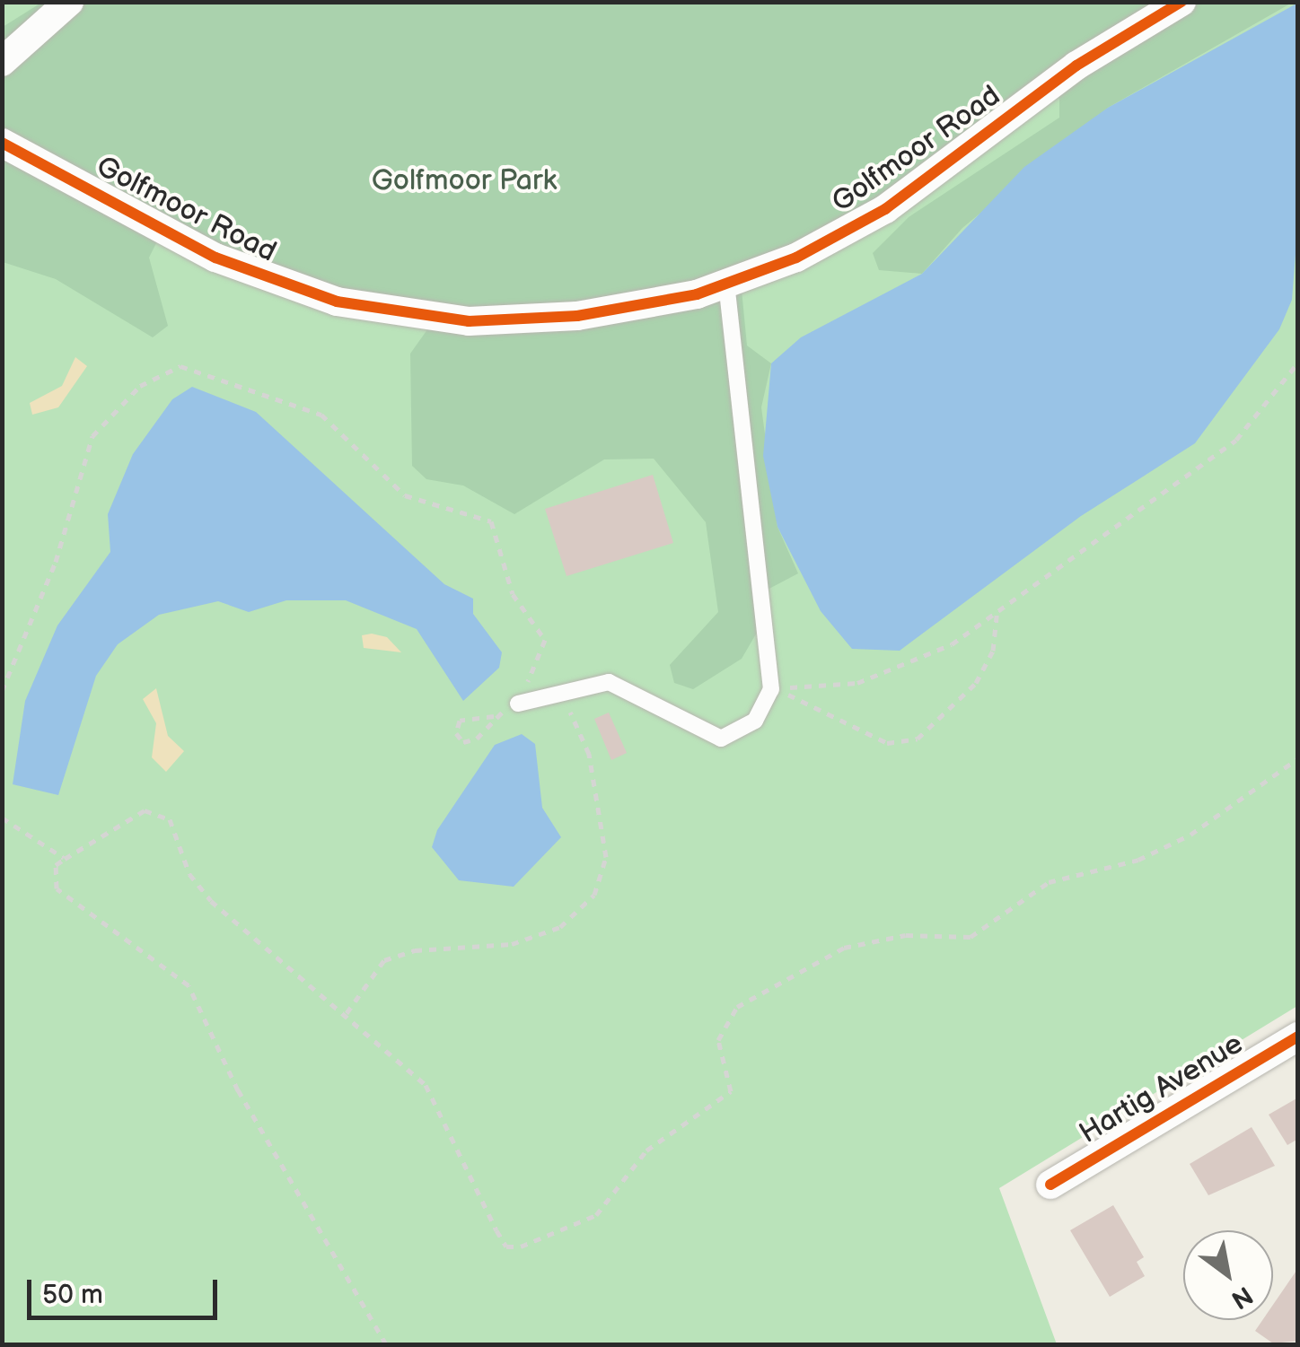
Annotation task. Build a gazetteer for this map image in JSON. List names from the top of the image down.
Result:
{
  "streets": {
    "street": ["Golfmoor Road", "Hartig Avenue"]
  },
  "parks": ["Golfmoor Park"],
  "scale_bar": "50 m",
  "north": "bottom right"
}
